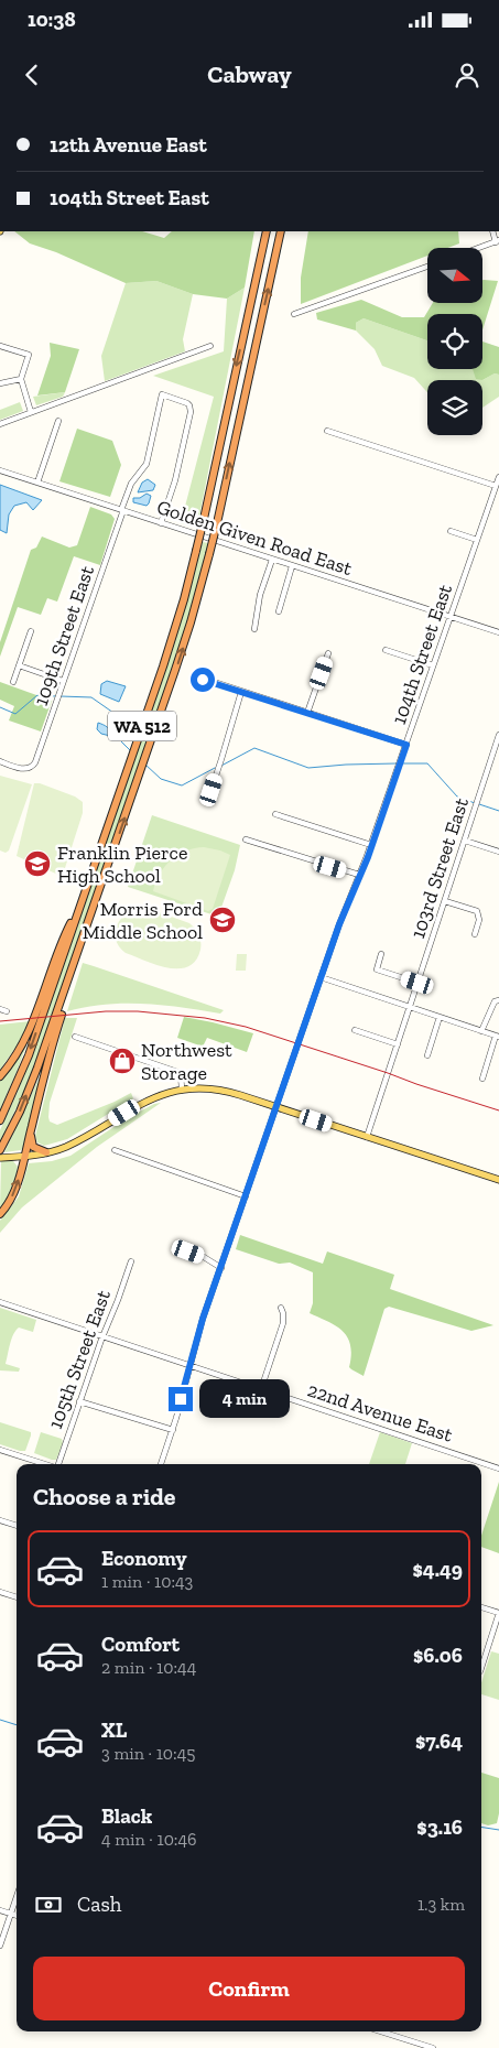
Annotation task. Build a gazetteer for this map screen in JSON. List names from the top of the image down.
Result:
{
  "streets": {
    "highway": ["WA 512"],
    "street": [
      "Golden Given Road East",
      "109th Street East",
      "104th Street East",
      "103rd Street East",
      "105th Street East",
      "22nd Avenue East"
    ]
  },
  "crossings": [
    ["Golden Given Road East", "109th Street East"],
    ["Golden Given Road East", "104th Street East"],
    ["104th Street East", "22nd Avenue East"],
    ["105th Street East", "22nd Avenue East"]
  ],
  "places": {
    "school or university": ["Franklin Pierce High School", "Morris Ford Middle School"],
    "shop": ["Northwest Storage"]
  },
  "north": "right",
  "page": {
    "status": "10:38",
    "header": "Cabway",
    "banner": ["12th Avenue East", "104th Street East"],
    "bubble": "4 min",
    "heading": "Choose a ride",
    "list": [
      {
        "name": "Economy",
        "note": "1 min · 10:43",
        "value": "$4.49"
      },
      {
        "name": "Comfort",
        "note": "2 min · 10:44",
        "value": "$6.06"
      },
      {
        "name": "XL",
        "note": "3 min · 10:45",
        "value": "$7.64"
      },
      {
        "name": "Black",
        "note": "4 min · 10:46",
        "value": "$3.16"
      }
    ],
    "pay": ["Cash", "1.3 km"],
    "buttons": "Confirm"
  }
}
